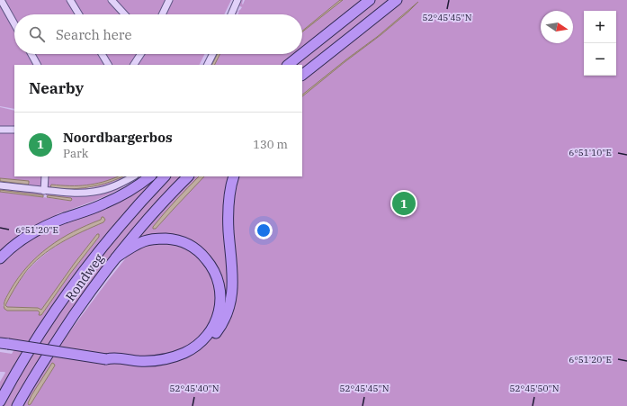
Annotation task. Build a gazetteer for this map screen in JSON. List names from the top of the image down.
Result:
{
  "streets": {
    "main road": ["Rondweg"]
  },
  "north": "right",
  "page": {
    "map_buttons": ["+", "−"],
    "search": "Search here",
    "heading": "Nearby",
    "list": [
      {
        "mark": "1",
        "name": "Noordbargerbos",
        "note": "Park",
        "value": "130 m"
      }
    ],
    "pins": "1"
  },
  "coordinates": [
    "52°45'45\"N",
    "6°51'10\"E",
    "6°51'20\"E",
    "52°45'40\"N",
    "52°45'50\"N"
  ]
}
